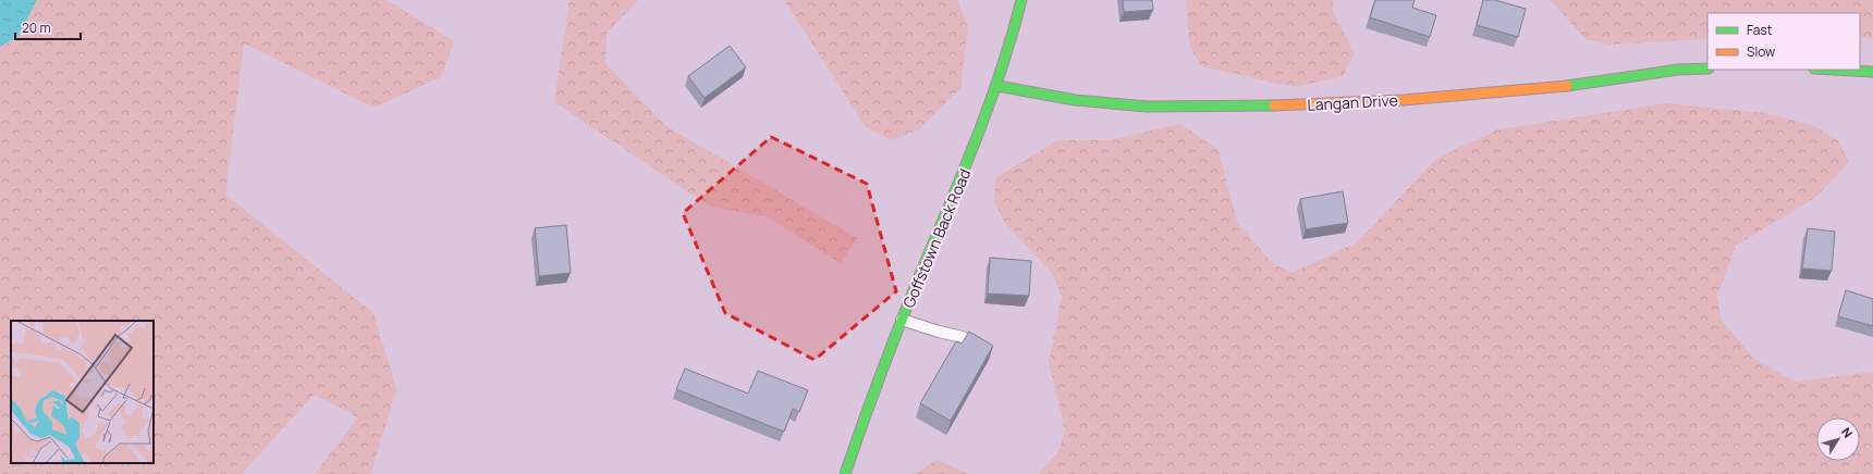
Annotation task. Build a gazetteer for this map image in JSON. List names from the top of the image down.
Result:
{
  "streets": {
    "street": ["Langan Drive", "Goffstown Back Road"]
  },
  "crossings": [
    ["Langan Drive", "Goffstown Back Road"]
  ],
  "legend": ["Fast", "Slow"],
  "scale_bar": "20 m",
  "north": "top right"
}
